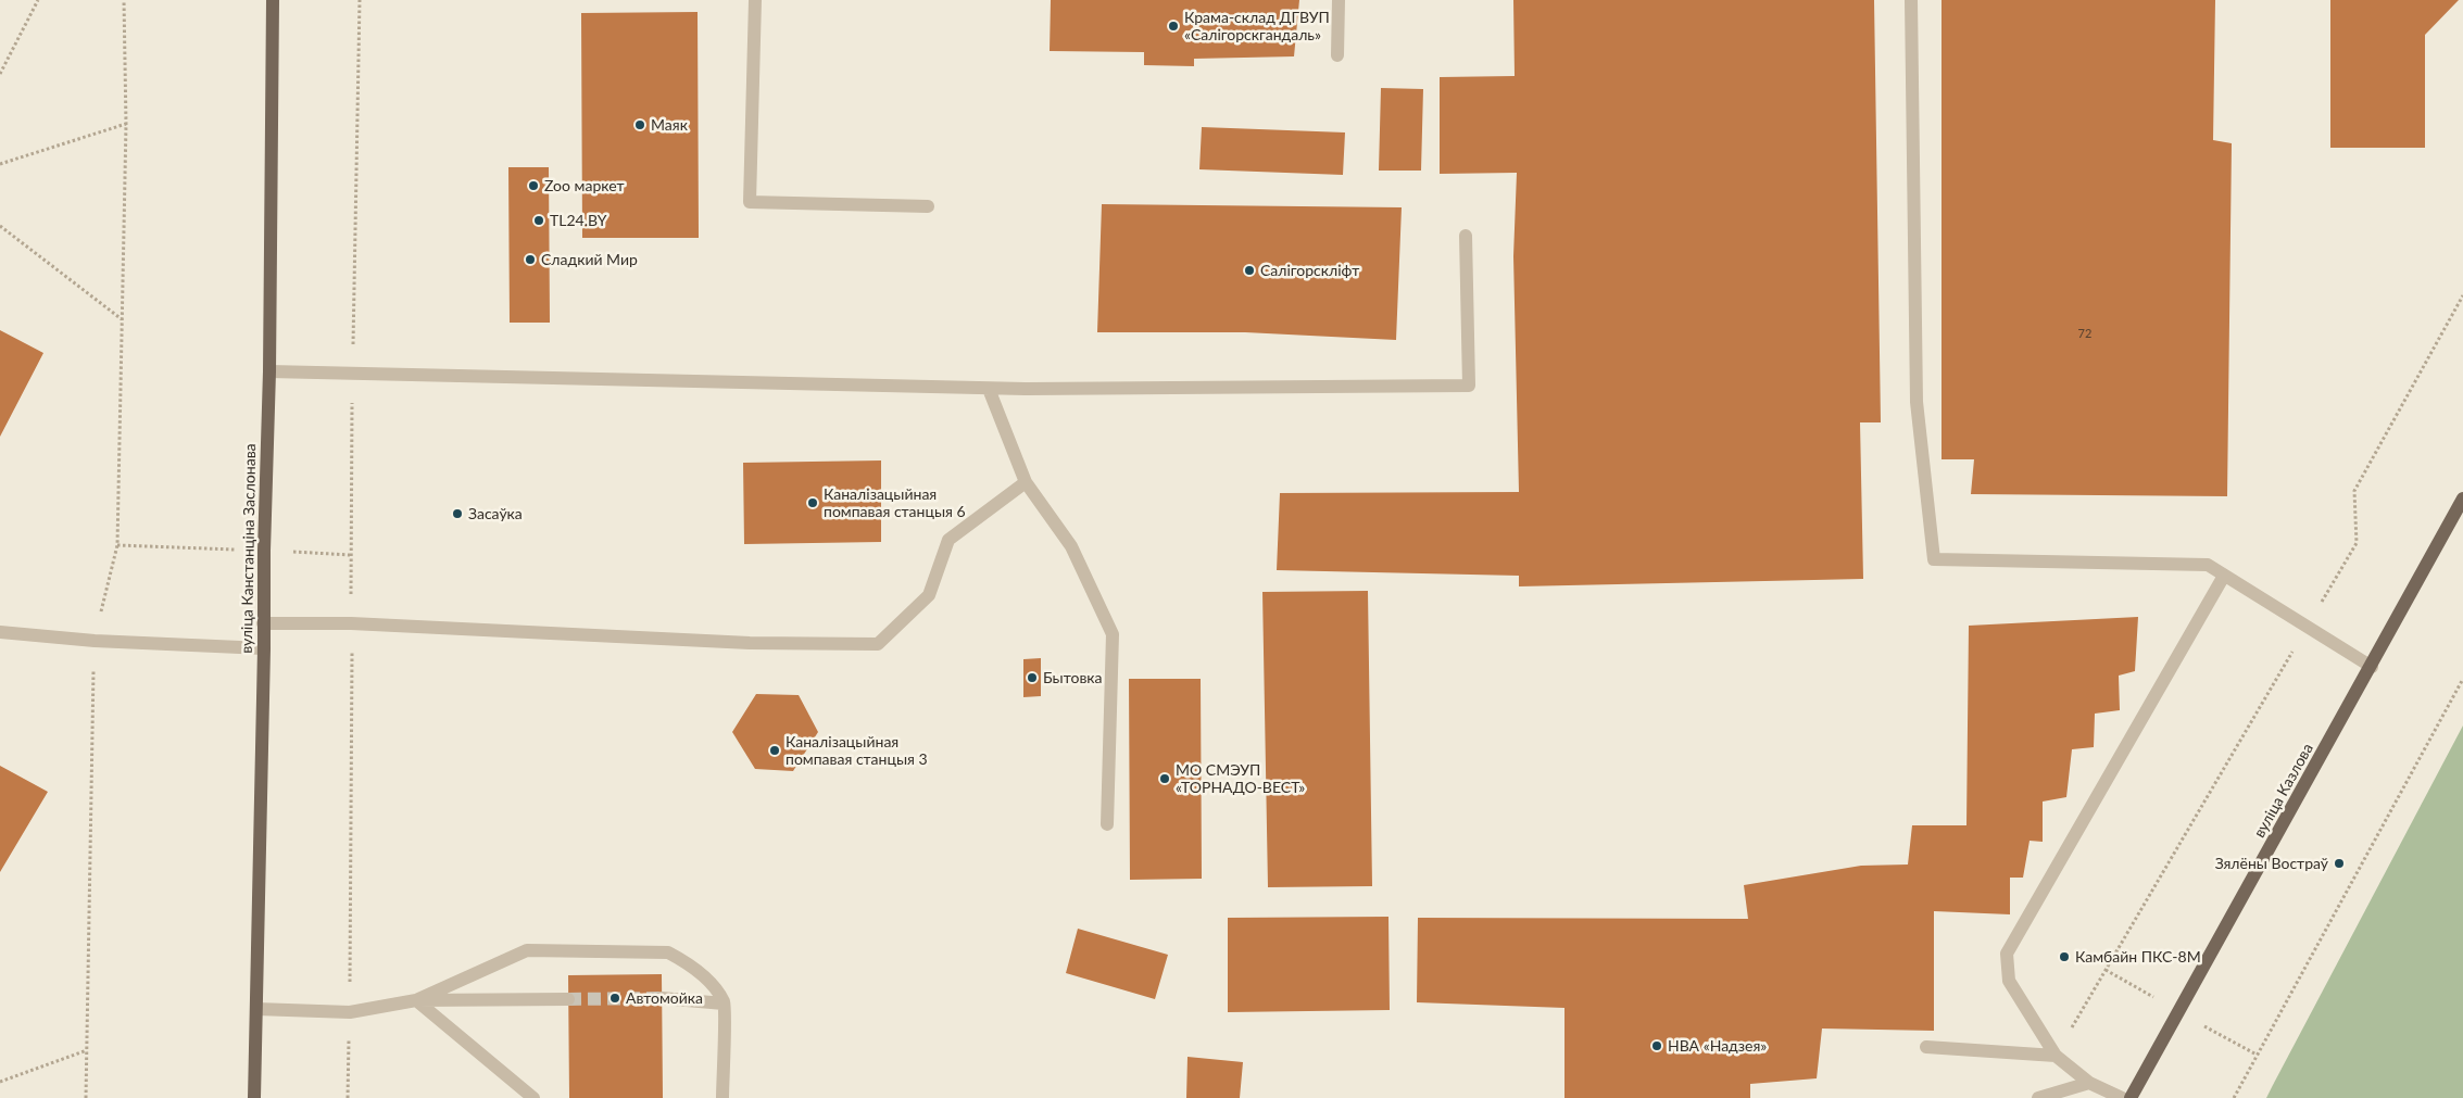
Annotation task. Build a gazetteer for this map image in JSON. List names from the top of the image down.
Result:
{
  "streets": {
    "main road": ["вуліца Канстанціна Заслонава", "вуліца Казлова"]
  },
  "places": [
    "Крама-склад ДГВУП «Салігорскгандаль»",
    "Маяк",
    "Zoo маркет",
    "TL24.BY",
    "Сладкий Мир",
    "Салігорскліфт",
    "Каналізацыйная помпавая станцыя 6",
    "Засаўка",
    "Бытовка",
    "Каналізацыйная помпавая станцыя 3",
    "МО СМЭУП «ТОРНАДО-ВЕСТ»",
    "Зялёны Востраў",
    "Камбайн ПКС-8М",
    "Автомойка",
    "НВА «Надзея»"
  ],
  "house_numbers": ["72"]
}
